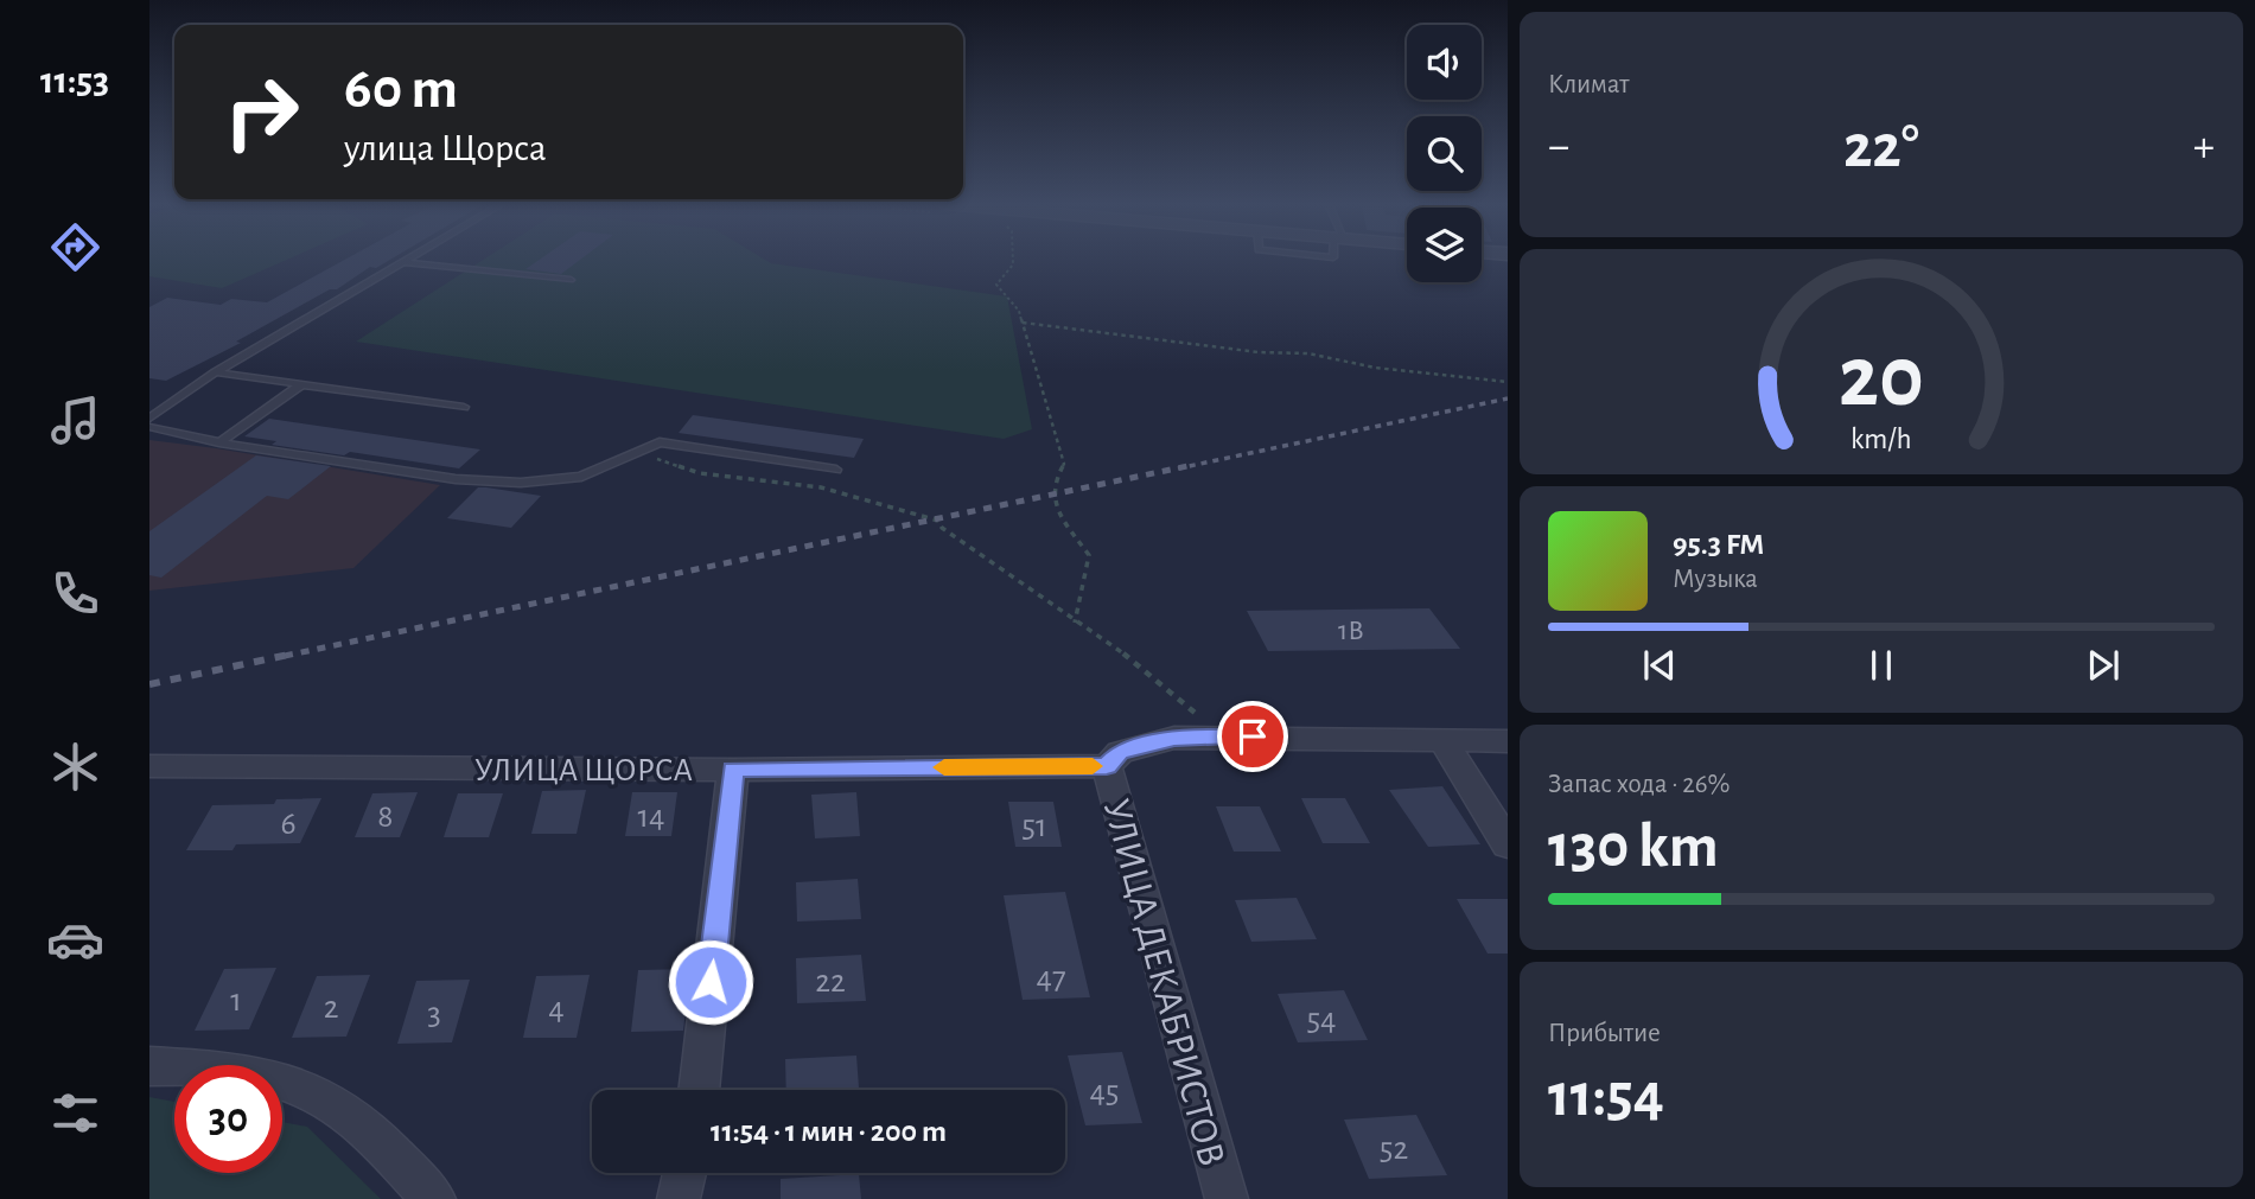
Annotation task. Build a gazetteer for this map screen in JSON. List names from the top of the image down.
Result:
{
  "streets": {
    "street": ["УЛИЦА ЩОРСА", "УЛИЦА ДЕКАБРИСТОВ"]
  },
  "crossings": [
    ["УЛИЦА ЩОРСА", "УЛИЦА ДЕКАБРИСТОВ"]
  ],
  "house_numbers": [
    "1В",
    "8",
    "14",
    "6",
    "51",
    "47",
    "22",
    "1",
    "2",
    "4",
    "3",
    "54",
    "45",
    "52"
  ],
  "page": {
    "tabs": "11:53",
    "tile": [
      "Климат",
      ["Запас хода · 26%", "130 km"],
      ["Прибытие", "11:54"]
    ],
    "turn": ["60 m", "улица Щорса"],
    "heat": ["−", "22°", "+"],
    "song": ["95.3 FM", "Музыка"],
    "limit": "30",
    "trip": "11:54 · 1 мин · 200 m",
    "gauge": ["20", "km/h"]
  }
}
